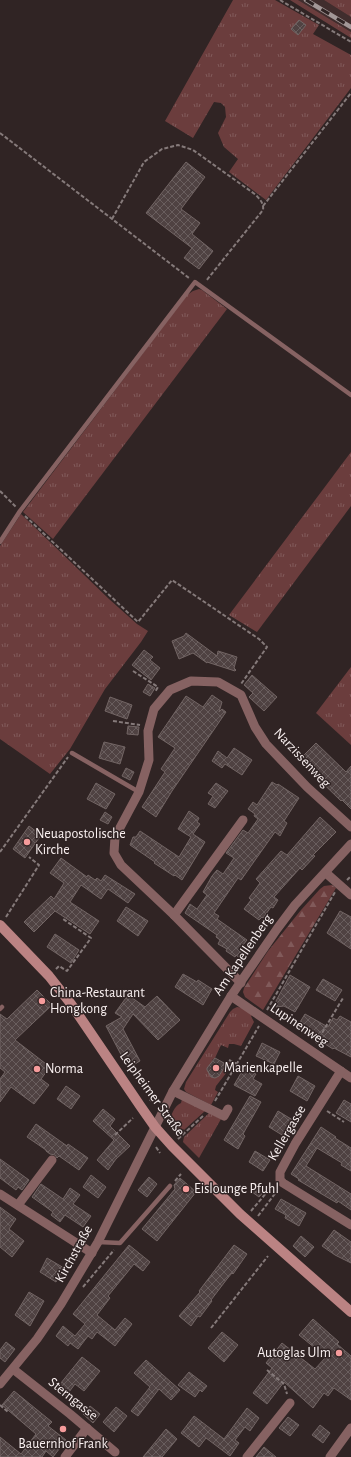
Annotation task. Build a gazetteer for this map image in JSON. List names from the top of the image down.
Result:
{
  "streets": {
    "main road": ["Leipheimer Straße"],
    "street": [
      "Narzissenweg",
      "Am Kapellenberg",
      "Lupinenweg",
      "Kellergasse",
      "Kirchstraße",
      "Sterngasse"
    ]
  },
  "crossings": [
    ["Narzissenweg", "Am Kapellenberg"],
    ["Am Kapellenberg", "Lupinenweg"],
    ["Am Kapellenberg", "Leipheimer Straße"],
    ["Am Kapellenberg", "Kirchstraße"],
    ["Lupinenweg", "Kellergasse"],
    ["Leipheimer Straße", "Kirchstraße"],
    ["Kirchstraße", "Sterngasse"]
  ],
  "places": [
    "Neuapostolische Kirche",
    "China-Restaurant Hongkong",
    "Marienkapelle",
    "Norma",
    "Eislounge Pfuhl",
    "Autoglas Ulm",
    "Bauernhof Frank"
  ]
}
